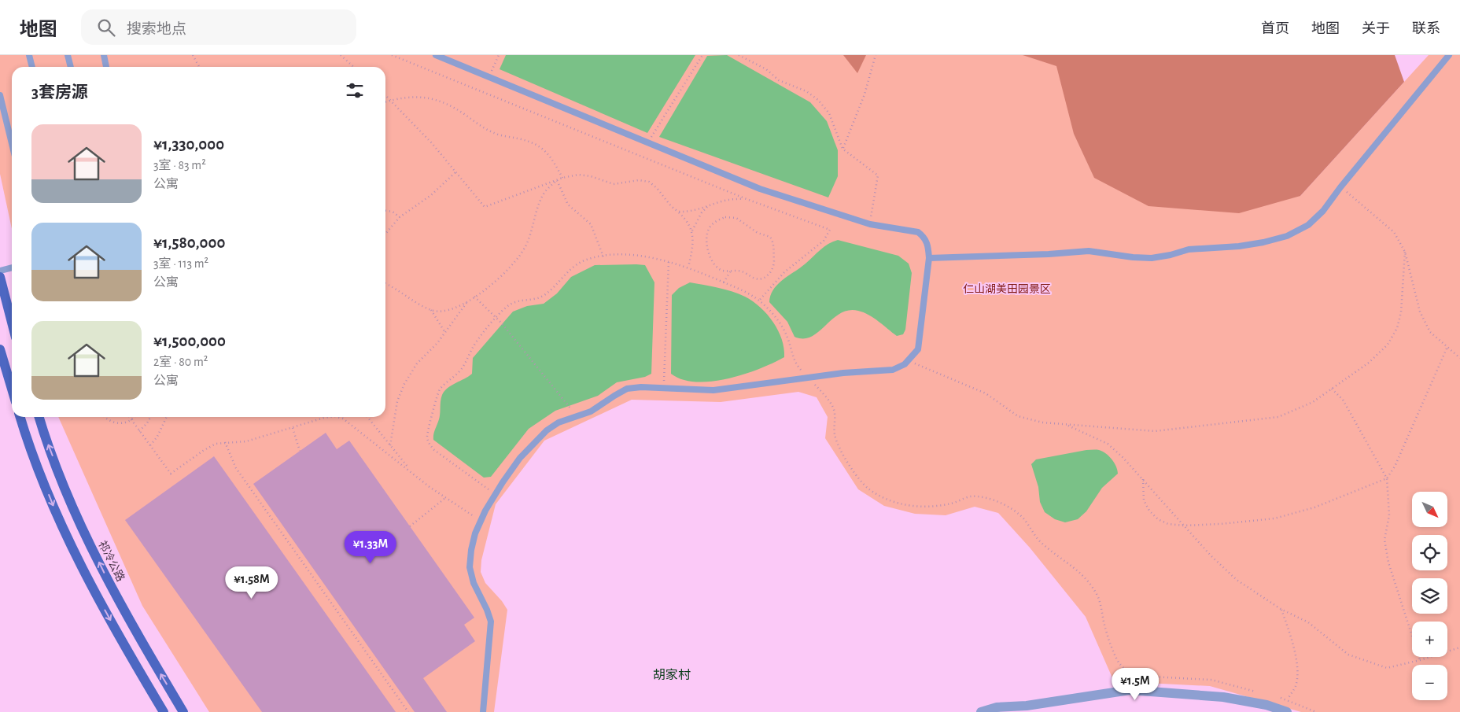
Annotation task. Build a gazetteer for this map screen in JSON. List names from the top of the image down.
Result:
{
  "streets": {
    "main road": ["祁冷公路"]
  },
  "districts": ["胡家村"],
  "parks": ["仁山湖美田园景区"],
  "north": "bottom right",
  "page": {
    "header": "地图",
    "search": "搜索地点",
    "nav": [
      "首页",
      "地图",
      "关于",
      "联系"
    ],
    "heading": "3套房源",
    "list": [
      {
        "name": "¥1,330,000",
        "note": "3室 · 83 m² · 公寓"
      },
      {
        "name": "¥1,580,000",
        "note": "3室 · 113 m² · 公寓"
      },
      {
        "name": "¥1,500,000",
        "note": "2室 · 80 m² · 公寓"
      }
    ],
    "map_buttons": ["+", "−"],
    "price": ["¥1.33M", "¥1.58M", "¥1.5M"]
  }
}
